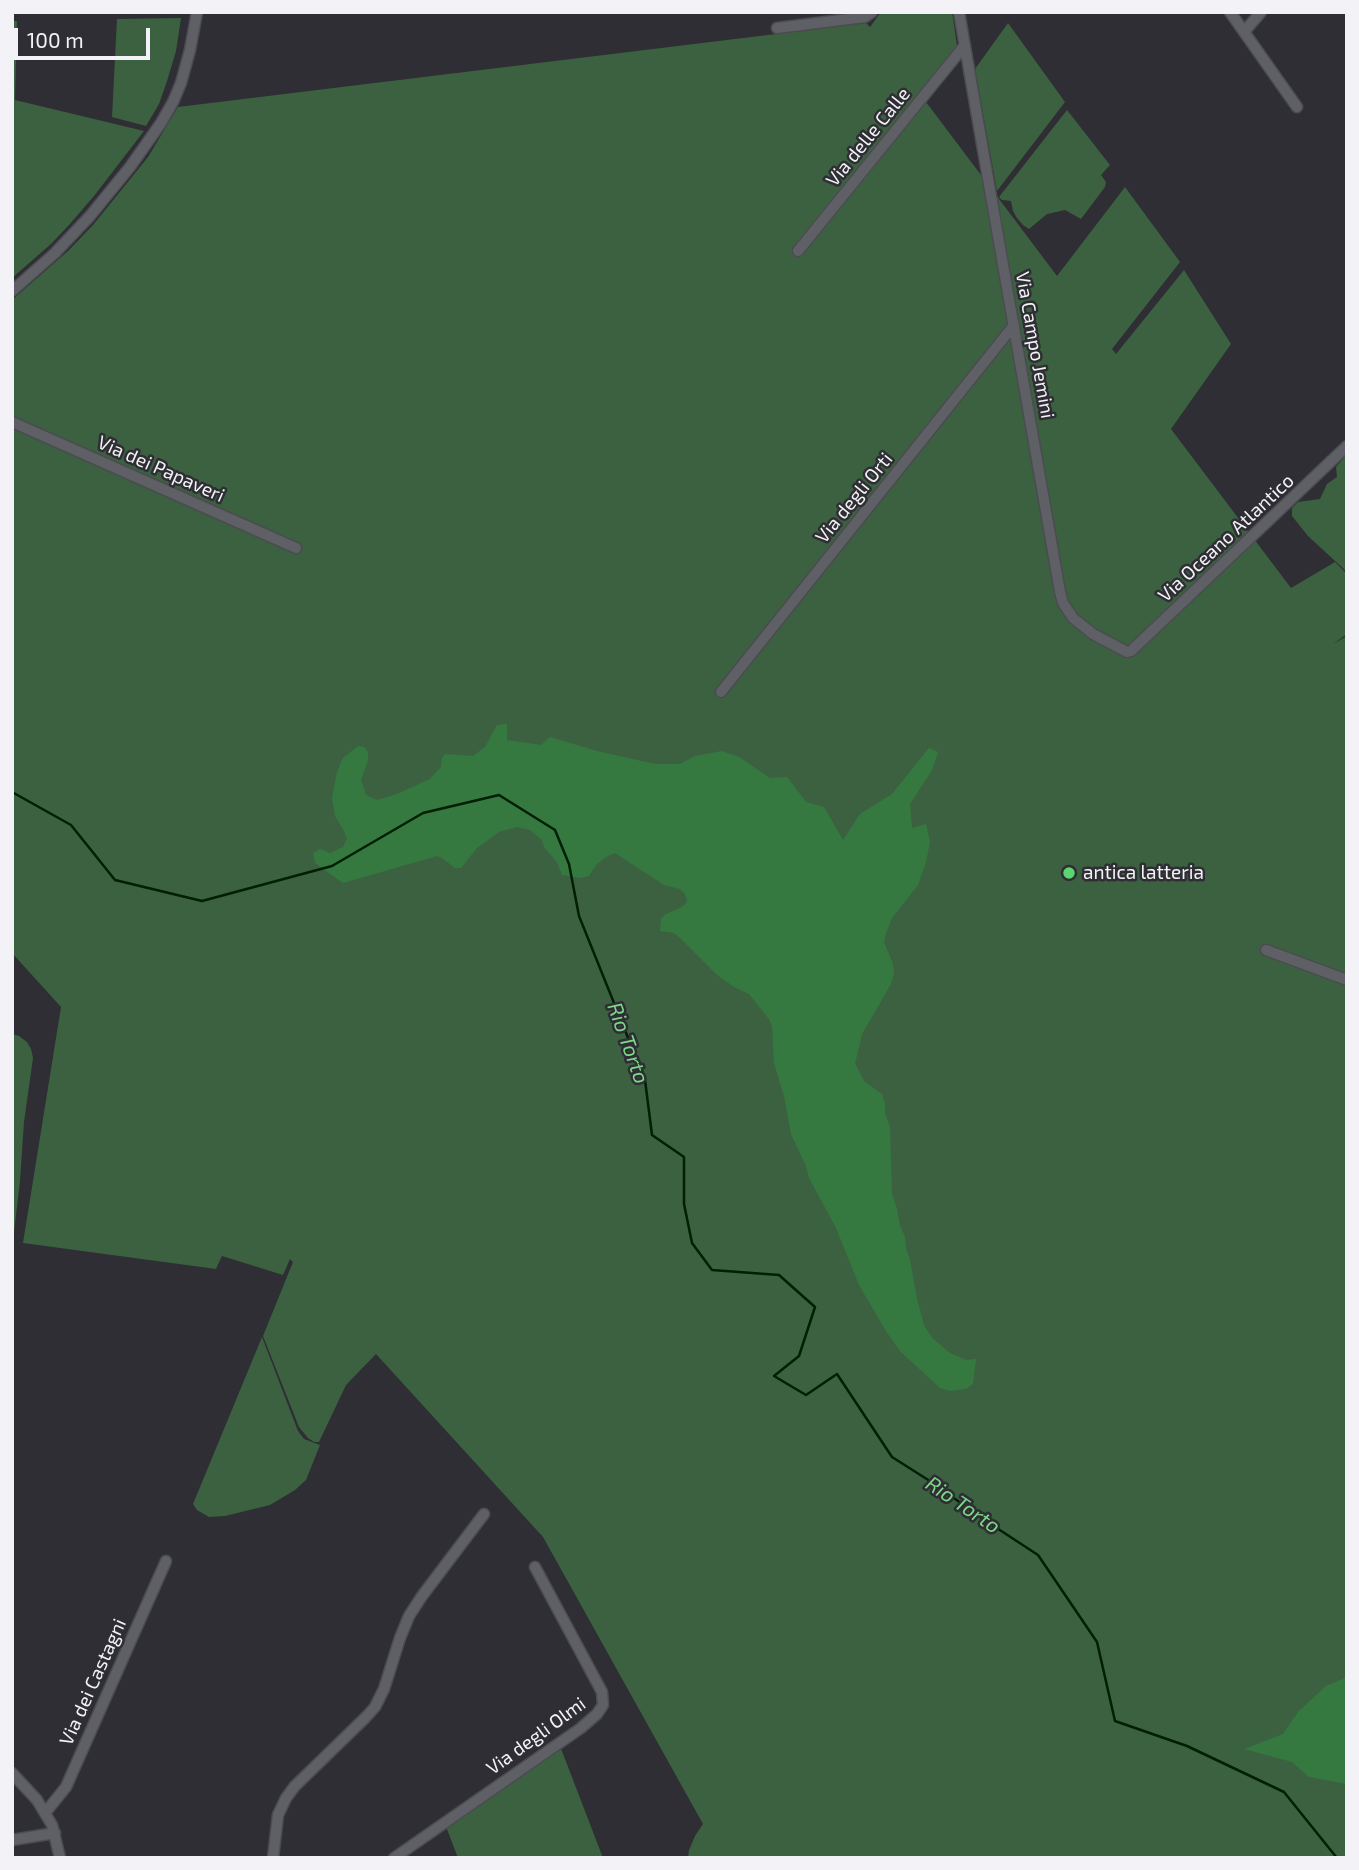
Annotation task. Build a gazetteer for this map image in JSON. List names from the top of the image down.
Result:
{
  "streets": {
    "street": [
      "Via delle Calle",
      "Via Campo Jemini",
      "Via dei Papaveri",
      "Via degli Orti",
      "Via Oceano Atlantico",
      "Via dei Castagni",
      "Via degli Olmi"
    ]
  },
  "crossings": [
    ["Via delle Calle", "Via Campo Jemini"],
    ["Via Campo Jemini", "Via degli Orti"],
    ["Via Campo Jemini", "Via Oceano Atlantico"]
  ],
  "water": ["Rio Torto"],
  "places": ["antica latteria"],
  "scale_bar": "100 m"
}
